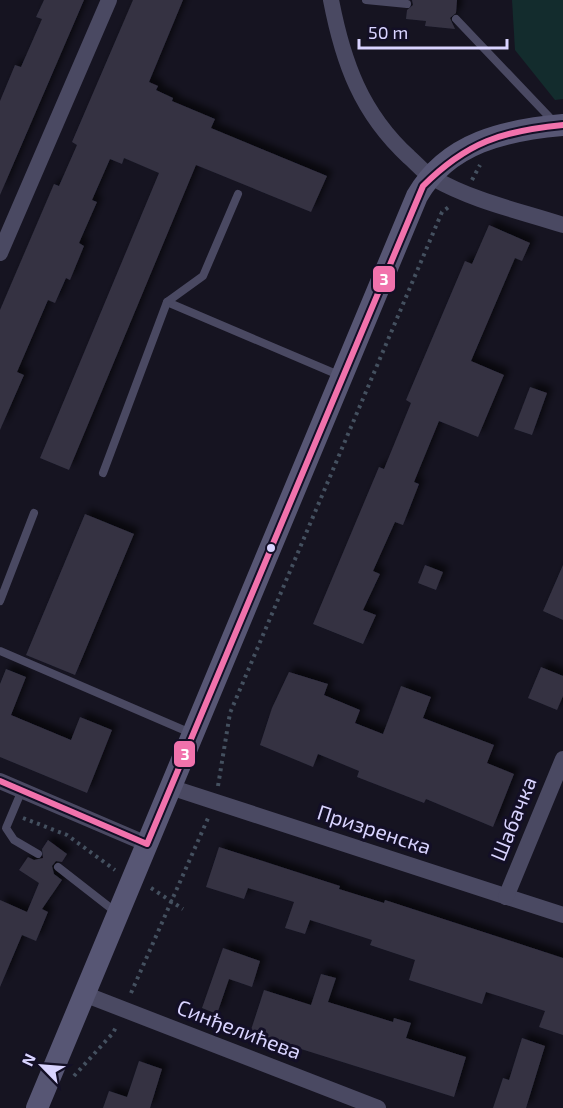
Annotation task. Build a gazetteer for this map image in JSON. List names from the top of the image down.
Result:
{
  "streets": {
    "street": ["Шабачка", "Призренска", "Синђелићева"]
  },
  "crossings": [
    ["Шабачка", "Призренска"]
  ],
  "lines": ["transit line 3"],
  "scale_bar": "50 m",
  "north": "top left"
}
